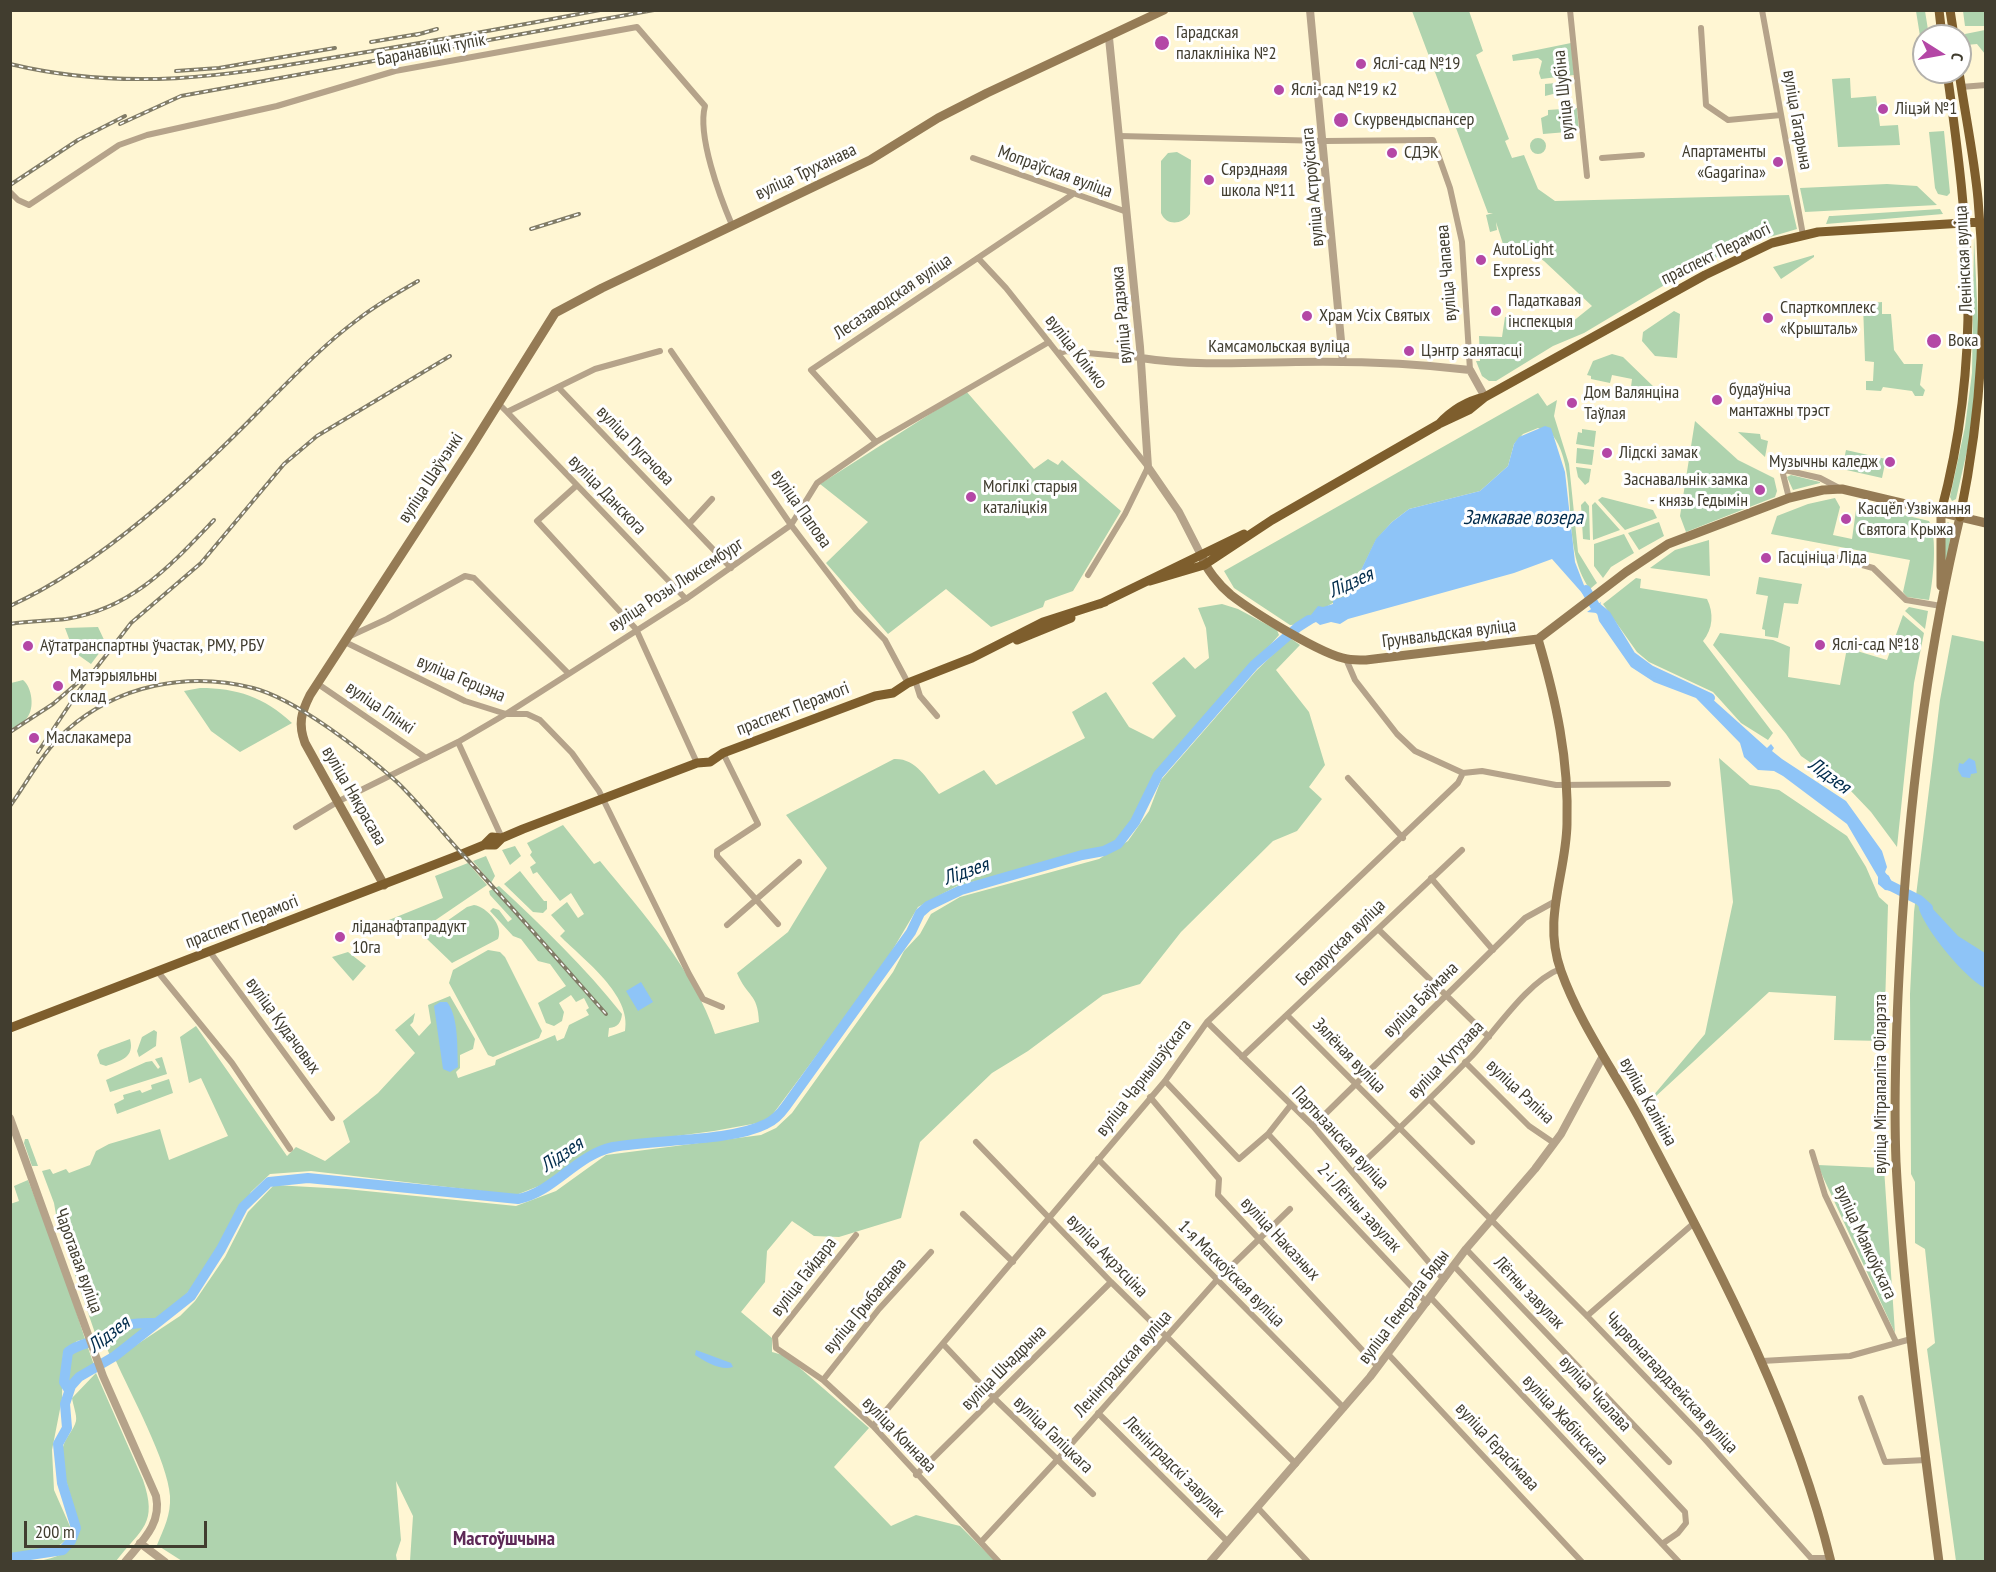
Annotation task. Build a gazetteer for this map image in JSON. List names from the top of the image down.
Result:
{
  "streets": {
    "main road": [
      "вуліца Труханава",
      "праспект Перамогі",
      "Ленінская вуліца",
      "вуліца Шаўчэнкі",
      "Грунвальдская вуліца",
      "вуліца Някрасава",
      "вуліца Мітрапаліта Філарэта",
      "вуліца Калініна"
    ],
    "street": [
      "Баранавіцкі тупік",
      "вуліца Шубіна",
      "вуліца Гагарына",
      "Мопраўская вуліца",
      "вуліца Астроўскага",
      "вуліца Чапаева",
      "Лесазаводская вуліца",
      "вуліца Радзюка",
      "Камсамольская вуліца",
      "вуліца Клімко",
      "вуліца Пугачова",
      "вуліца Данскога",
      "вуліца Папова",
      "вуліца Розы Люксембург",
      "вуліца Герцэна",
      "вуліца Глінкі",
      "Беларуская вуліца",
      "вуліца Баўмана",
      "вуліца Кудачовых",
      "Зялёная вуліца",
      "вуліца Кутузава",
      "вуліца Чарнышэўскага",
      "вуліца Рэпіна",
      "Партызанская вуліца",
      "2-і Лётны завулак",
      "вуліца Наказных",
      "вуліца Маякоўскага",
      "вуліца Акрэсціна",
      "Чаротавая вуліца",
      "1-я Маскоўская вуліца",
      "вуліца Гайдара",
      "Лётны завулак",
      "вуліца Грыбаедава",
      "вуліца Генерала Бяды",
      "Ленінградская вуліца",
      "вуліца Шчадрына",
      "Чырвонагвардзейская вуліца",
      "вуліца Чкалава",
      "вуліца Жабінскага",
      "вуліца Коннава",
      "вуліца Галіцкага",
      "вуліца Герасімава",
      "Ленінградскі завулак"
    ]
  },
  "crossings": [
    ["Баранавіцкі тупік", "вуліца Труханава"],
    ["вуліца Гагарына", "праспект Перамогі"],
    ["вуліца Труханава", "вуліца Радзюка"],
    ["вуліца Труханава", "вуліца Шаўчэнкі"],
    ["Мопраўская вуліца", "Лесазаводская вуліца"],
    ["Мопраўская вуліца", "вуліца Радзюка"],
    ["вуліца Астроўскага", "вуліца Чапаева"],
    ["вуліца Астроўскага", "Камсамольская вуліца"],
    ["праспект Перамогі", "Ленінская вуліца"],
    ["праспект Перамогі", "вуліца Папова"],
    ["праспект Перамогі", "Грунвальдская вуліца"],
    ["праспект Перамогі", "вуліца Герцэна"],
    ["праспект Перамогі", "вуліца Някрасава"],
    ["праспект Перамогі", "вуліца Кудачовых"],
    ["Ленінская вуліца", "Грунвальдская вуліца"],
    ["Ленінская вуліца", "вуліца Мітрапаліта Філарэта"],
    ["вуліца Чапаева", "Камсамольская вуліца"],
    ["Лесазаводская вуліца", "вуліца Клімко"],
    ["Лесазаводская вуліца", "вуліца Розы Люксембург"],
    ["вуліца Радзюка", "Камсамольская вуліца"],
    ["вуліца Радзюка", "вуліца Клімко"],
    ["Камсамольская вуліца", "вуліца Клімко"],
    ["вуліца Клімко", "вуліца Розы Люксембург"],
    ["вуліца Пугачова", "вуліца Розы Люксембург"],
    ["вуліца Шаўчэнкі", "вуліца Герцэна"],
    ["вуліца Шаўчэнкі", "вуліца Глінкі"],
    ["вуліца Шаўчэнкі", "вуліца Някрасава"],
    ["вуліца Данскога", "вуліца Розы Люксембург"],
    ["вуліца Папова", "вуліца Розы Люксембург"],
    ["вуліца Розы Люксембург", "вуліца Герцэна"],
    ["вуліца Розы Люксембург", "вуліца Глінкі"],
    ["вуліца Розы Люксембург", "вуліца Някрасава"],
    ["Грунвальдская вуліца", "вуліца Мітрапаліта Філарэта"],
    ["Грунвальдская вуліца", "вуліца Калініна"],
    ["Беларуская вуліца", "Зялёная вуліца"],
    ["Беларуская вуліца", "Партызанская вуліца"],
    ["вуліца Баўмана", "Зялёная вуліца"],
    ["вуліца Баўмана", "вуліца Калініна"],
    ["вуліца Баўмана", "Партызанская вуліца"],
    ["Зялёная вуліца", "вуліца Кутузава"],
    ["Зялёная вуліца", "вуліца Генерала Бяды"],
    ["Зялёная вуліца", "Чырвонагвардзейская вуліца"],
    ["вуліца Кутузава", "вуліца Рэпіна"],
    ["вуліца Кутузава", "вуліца Калініна"],
    ["вуліца Кутузава", "Партызанская вуліца"],
    ["вуліца Чарнышэўскага", "Партызанская вуліца"],
    ["вуліца Чарнышэўскага", "вуліца Наказных"],
    ["вуліца Чарнышэўскага", "вуліца Акрэсціна"],
    ["вуліца Чарнышэўскага", "1-я Маскоўская вуліца"],
    ["вуліца Чарнышэўскага", "вуліца Коннава"],
    ["вуліца Чарнышэўскага", "вуліца Галіцкага"],
    ["вуліца Рэпіна", "вуліца Генерала Бяды"],
    ["вуліца Калініна", "вуліца Генерала Бяды"],
    ["вуліца Калініна", "Чырвонагвардзейская вуліца"],
    ["Партызанская вуліца", "вуліца Генерала Бяды"],
    ["2-і Лётны завулак", "вуліца Генерала Бяды"],
    ["2-і Лётны завулак", "вуліца Жабінскага"],
    ["вуліца Наказных", "вуліца Генерала Бяды"],
    ["вуліца Наказных", "Ленінградская вуліца"],
    ["вуліца Акрэсціна", "вуліца Генерала Бяды"],
    ["вуліца Акрэсціна", "Ленінградская вуліца"],
    ["вуліца Акрэсціна", "вуліца Шчадрына"],
    ["1-я Маскоўская вуліца", "вуліца Генерала Бяды"],
    ["1-я Маскоўская вуліца", "Ленінградская вуліца"],
    ["вуліца Гайдара", "вуліца Коннава"],
    ["Лётны завулак", "вуліца Генерала Бяды"],
    ["вуліца Грыбаедава", "вуліца Коннава"],
    ["вуліца Генерала Бяды", "Чырвонагвардзейская вуліца"],
    ["вуліца Генерала Бяды", "вуліца Чкалава"],
    ["вуліца Генерала Бяды", "вуліца Жабінскага"],
    ["вуліца Генерала Бяды", "вуліца Герасімава"],
    ["вуліца Генерала Бяды", "Ленінградскі завулак"],
    ["Ленінградская вуліца", "вуліца Коннава"],
    ["Ленінградская вуліца", "вуліца Галіцкага"],
    ["Ленінградская вуліца", "Ленінградскі завулак"],
    ["вуліца Шчадрына", "вуліца Коннава"],
    ["вуліца Шчадрына", "вуліца Галіцкага"],
    ["вуліца Чкалава", "вуліца Жабінскага"]
  ],
  "districts": ["Мастоўшчына"],
  "water": ["Замкавае возера", "Лідзея"],
  "places": [
    "Гарадская палаклініка №2",
    "Яслі-сад №19",
    "Яслі-сад №19 к2",
    "Ліцэй №1",
    "Скурвендыспансер",
    "СДЭК",
    "Апартаменты «Gagarina»",
    "Сярэднаяя школа №11",
    "AutoLight Express",
    "Падаткавая інспекцыя",
    "Храм Усіх Святых",
    "Спарткомплекс «Крышталь»",
    "Вока",
    "Цэнтр занятасці",
    "будаўніча мантажны трэст",
    "Дом Валянціна Таўлая",
    "Лідскі замак",
    "Музычны каледж",
    "Заснавальнік замка - князь Гедымін",
    "Могілкі старыя каталіцкія",
    "Касцёл Узвіжання Святога Крыжа",
    "Гасцініца Ліда",
    "Яслі-сад №18",
    "Аўтатранспартны ўчастак, РМУ, РБУ",
    "Матэрыяльны склад",
    "Маслакамера",
    "ліданафтапрадукт 10га"
  ],
  "scale_bar": "200 m",
  "north": "right"
}
